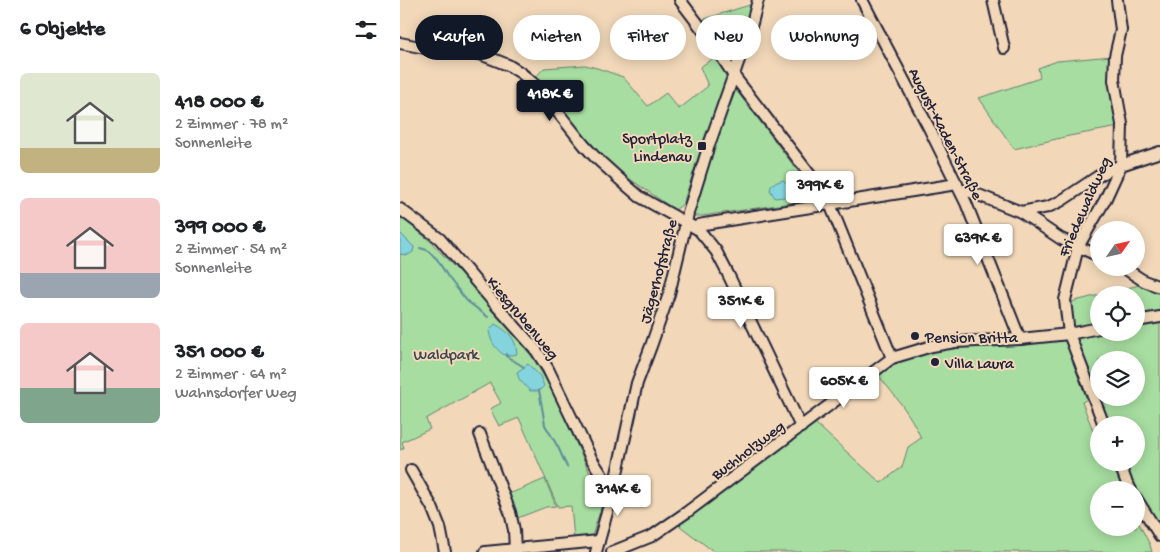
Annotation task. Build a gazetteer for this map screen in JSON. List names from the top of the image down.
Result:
{
  "streets": {
    "street": [
      "August-Kaden-Straße",
      "Friedewaldweg",
      "Jägerhofstraße",
      "Kiesgrubenweg",
      "Buchholzweg"
    ]
  },
  "crossings": [
    ["August-Kaden-Straße", "Buchholzweg"],
    ["Friedewaldweg", "Buchholzweg"],
    ["Jägerhofstraße", "Kiesgrubenweg"]
  ],
  "parks": ["Waldpark"],
  "places": {
    "transit": ["Sportplatz Lindenau"],
    "other": ["Pension Britta", "Villa Laura"]
  },
  "north": "top right",
  "page": {
    "heading": "6 Objekte",
    "chip": [
      "Kaufen",
      "Mieten",
      "Filter",
      "Neu",
      "Wohnung"
    ],
    "list": [
      {
        "name": "418 000 €",
        "note": "2 Zimmer · 78 m² · Sonnenleite"
      },
      {
        "name": "399 000 €",
        "note": "2 Zimmer · 54 m² · Sonnenleite"
      },
      {
        "name": "351 000 €",
        "note": "2 Zimmer · 64 m² · Wahnsdorfer Weg"
      }
    ],
    "price": [
      "418K €",
      "399K €",
      "639K €",
      "351K €",
      "605K €",
      "314K €"
    ],
    "map_buttons": ["+", "−"]
  }
}
